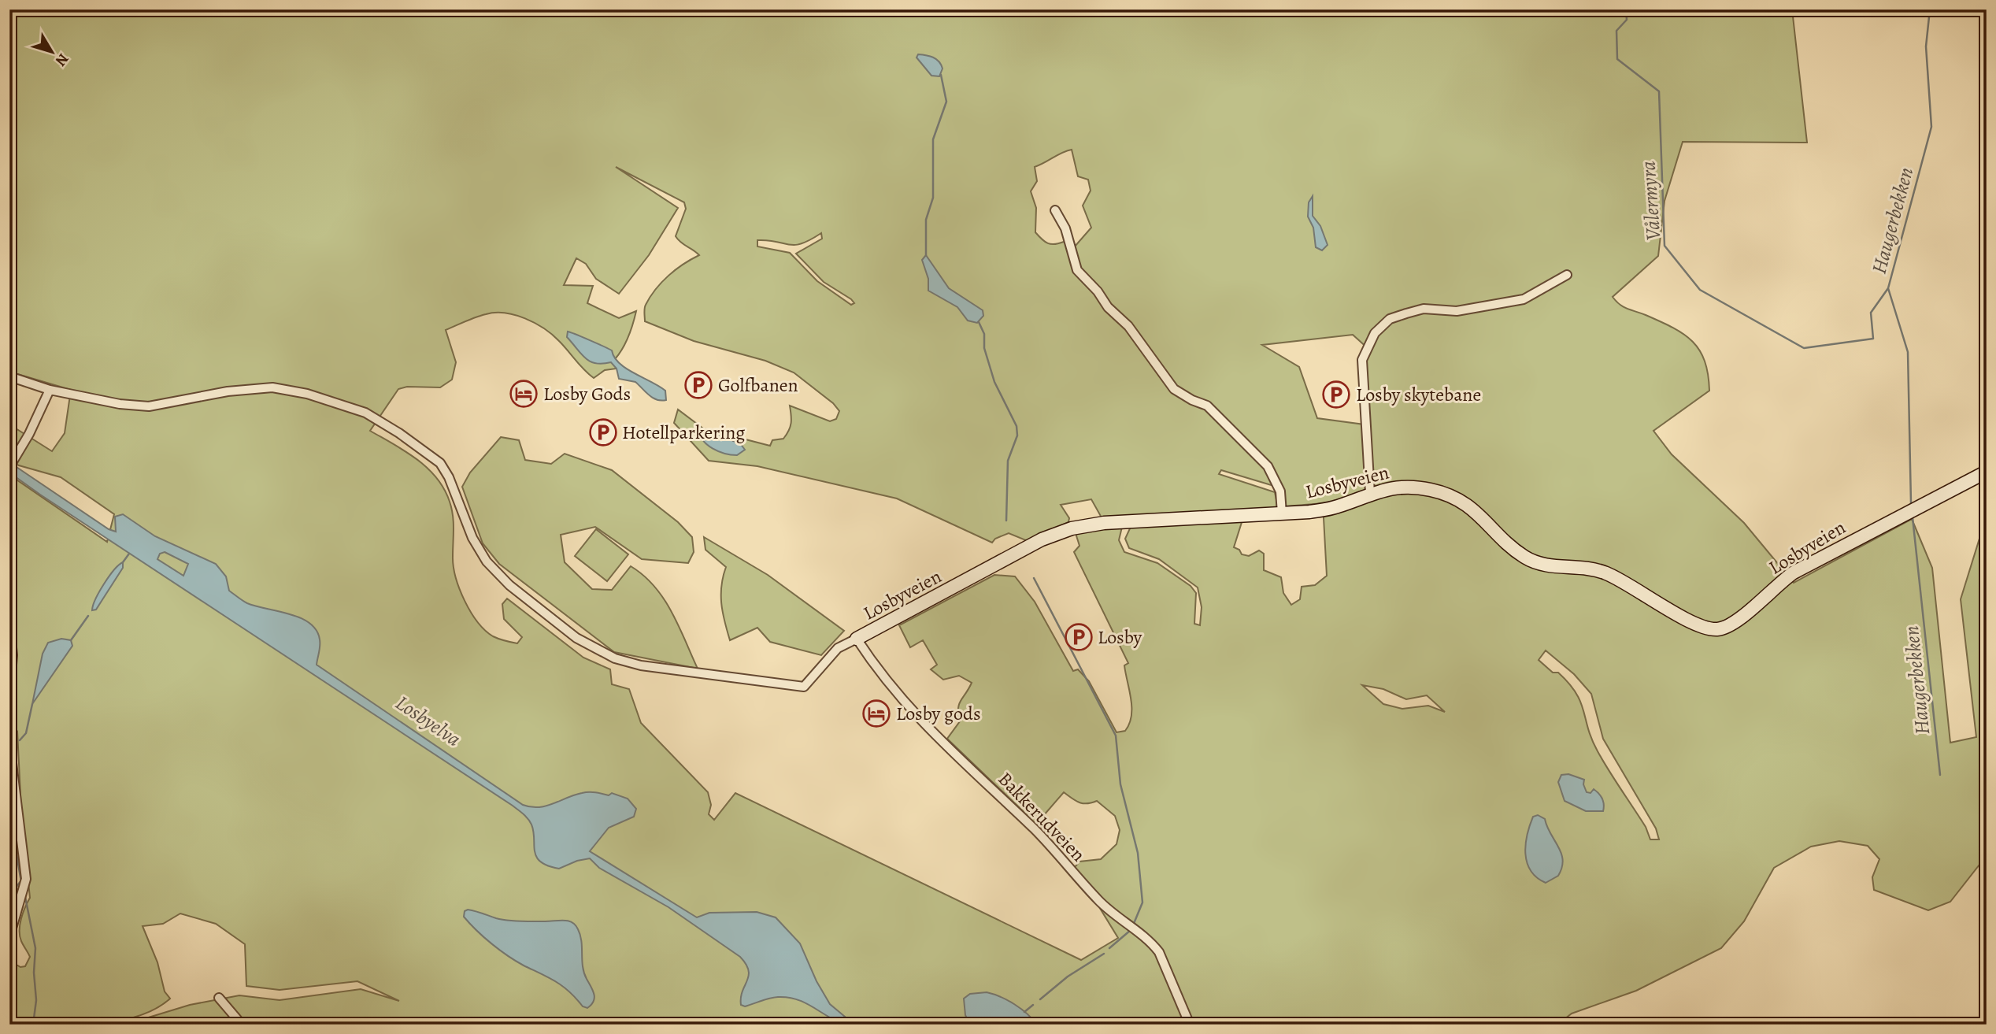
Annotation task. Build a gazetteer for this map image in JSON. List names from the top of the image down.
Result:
{
  "streets": {
    "main road": ["Losbyveien"],
    "street": ["Bakkerudveien"]
  },
  "crossings": [
    ["Losbyveien", "Bakkerudveien"]
  ],
  "water": ["Vålermyra", "Haugerbekken", "Losbyelva"],
  "places": {
    "parking": [
      "Golfbanen",
      "Losby skytebane",
      "Hotellparkering",
      "Losby"
    ],
    "hotel": ["Losby Gods", "Losby gods"]
  },
  "north": "bottom right"
}
